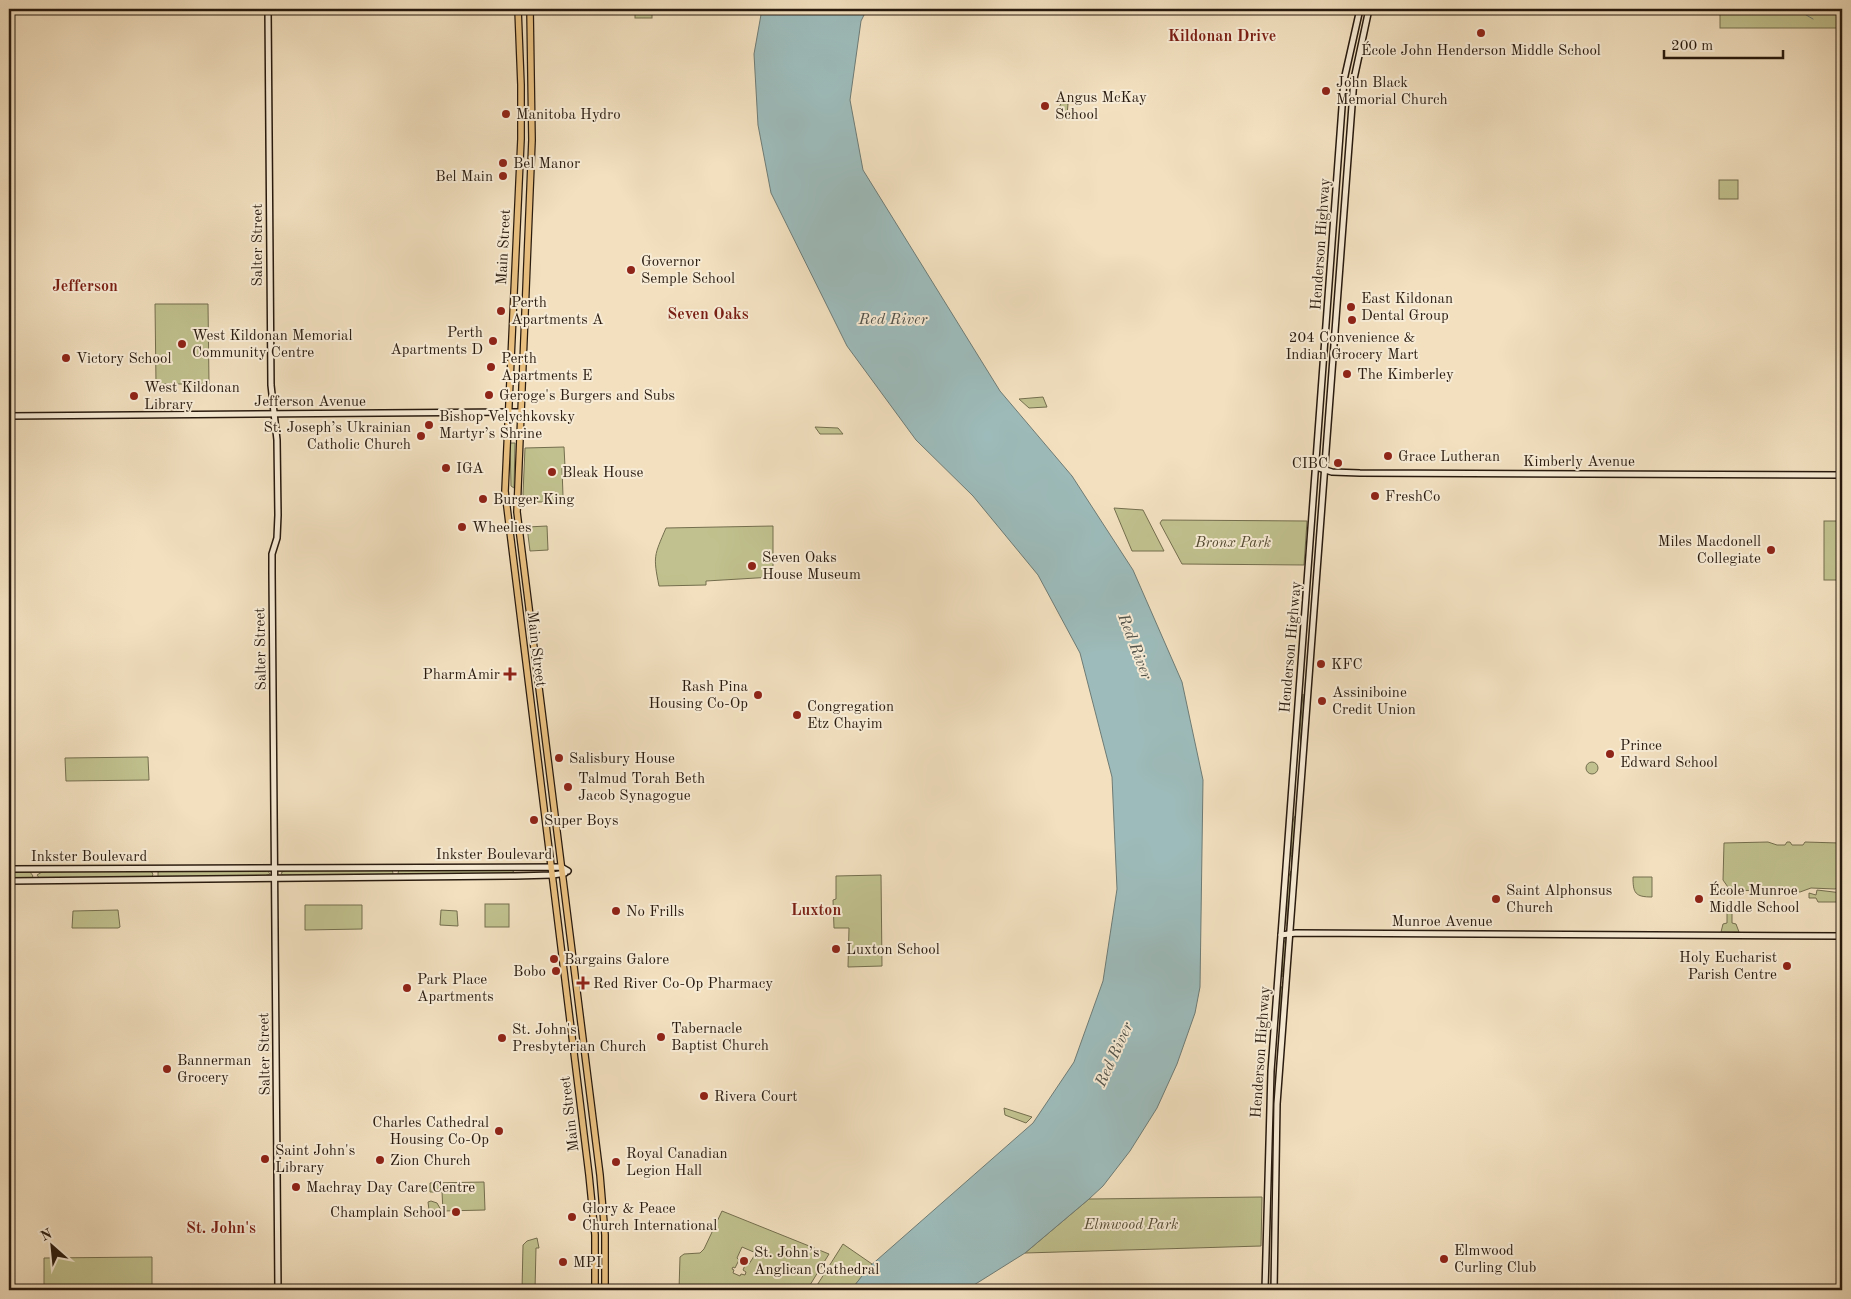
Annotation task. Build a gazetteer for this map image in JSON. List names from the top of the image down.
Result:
{
  "streets": {
    "main road": [
      "Henderson Highway",
      "Salter Street",
      "Main Street",
      "Jefferson Avenue",
      "Kimberly Avenue",
      "Inkster Boulevard",
      "Munroe Avenue"
    ]
  },
  "crossings": [
    ["Henderson Highway", "Kimberly Avenue"],
    ["Henderson Highway", "Munroe Avenue"],
    ["Salter Street", "Jefferson Avenue"],
    ["Salter Street", "Inkster Boulevard"],
    ["Main Street", "Jefferson Avenue"],
    ["Main Street", "Inkster Boulevard"]
  ],
  "districts": [
    "Kildonan Drive",
    "Jefferson",
    "Seven Oaks",
    "Luxton",
    "St. John's"
  ],
  "water": ["Red River"],
  "parks": ["Bronx Park", "Elmwood Park"],
  "places": {
    "other": [
      "École John Henderson Middle School",
      "John Black Memorial Church",
      "Angus McKay School",
      "Manitoba Hydro",
      "Bel Manor",
      "Bel Main",
      "Governor Semple School",
      "East Kildonan Dental Group",
      "Perth Apartments A",
      "204 Convenience & Indian Grocery Mart",
      "Perth Apartments D",
      "West Kildonan Memorial Community Centre",
      "Victory School",
      "Perth Apartments E",
      "The Kimberley",
      "Geroge's Burgers and Subs",
      "West Kildonan Library",
      "Bishop Velychkovsky Martyr’s Shrine",
      "St. Joseph’s Ukrainian Catholic Church",
      "Grace Lutheran",
      "CIBC",
      "IGA",
      "Bleak House",
      "FreshCo",
      "Burger King",
      "Wheelies",
      "Miles Macdonell Collegiate",
      "Seven Oaks House Museum",
      "KFC",
      "Rash Pina Housing Co-Op",
      "Assiniboine Credit Union",
      "Congregation Etz Chayim",
      "Prince Edward School",
      "Salisbury House",
      "Talmud Torah Beth Jacob Synagogue",
      "Super Boys",
      "Saint Alphonsus Church",
      "École Munroe Middle School",
      "No Frills",
      "Luxton School",
      "Bargains Galore",
      "Holy Eucharist Parish Centre",
      "Bobo",
      "Park Place Apartments",
      "Tabernacle Baptist Church",
      "St. John's Presbyterian Church",
      "Bannerman Grocery",
      "Rivera Court",
      "Charles Cathedral Housing Co-Op",
      "Saint John's Library",
      "Zion Church",
      "Royal Canadian Legion Hall",
      "Machray Day Care Centre",
      "Champlain School",
      "Glory & Peace Church International",
      "Elmwood Curling Club",
      "St. John’s Anglican Cathedral",
      "MPI"
    ],
    "health": ["PharmAmir", "Red River Co-Op Pharmacy"]
  },
  "scale_bar": "200 m",
  "north": "top left"
}
